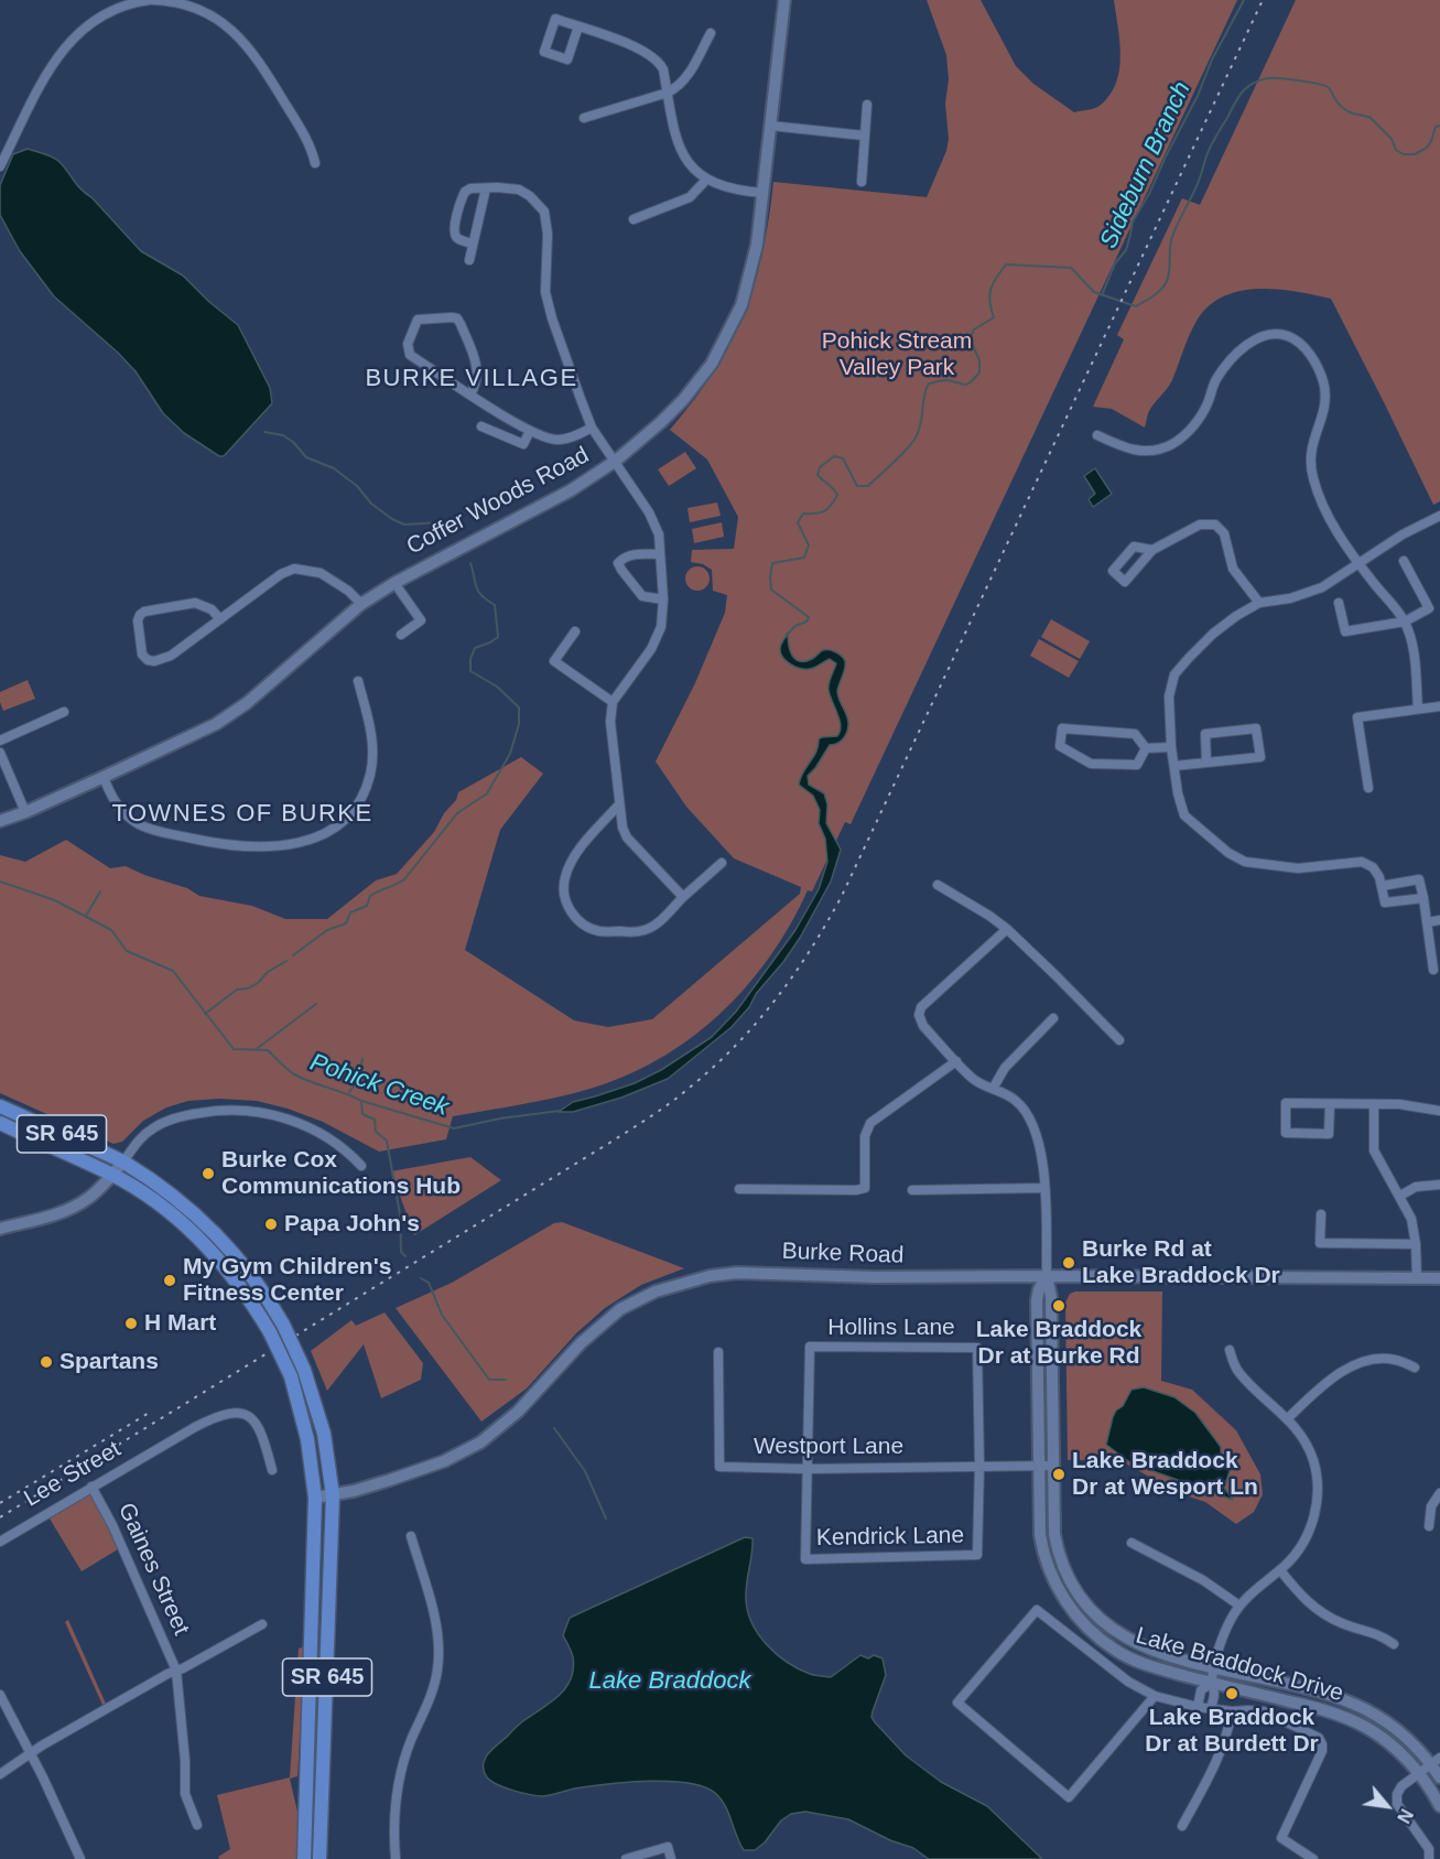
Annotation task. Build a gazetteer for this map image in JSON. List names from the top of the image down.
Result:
{
  "streets": {
    "main road": ["SR 645"],
    "street": [
      "Coffer Woods Road",
      "Burke Road",
      "Hollins Lane",
      "Westport Lane",
      "Lee Street",
      "Kendrick Lane",
      "Gaines Street",
      "Lake Braddock Drive"
    ]
  },
  "crossings": [
    ["SR 645", "Burke Road"],
    ["Burke Road", "Lake Braddock Drive"],
    ["Hollins Lane", "Westport Lane"],
    ["Hollins Lane", "Kendrick Lane"],
    ["Westport Lane", "Kendrick Lane"],
    ["Westport Lane", "Lake Braddock Drive"],
    ["Lee Street", "Gaines Street"]
  ],
  "districts": ["BURKE VILLAGE", "TOWNES OF BURKE"],
  "water": ["Sideburn Branch", "Pohick Creek", "Lake Braddock"],
  "parks": ["Pohick Stream Valley Park"],
  "places": [
    "Burke Cox Communications Hub",
    "Papa John's",
    "Burke Rd at Lake Braddock Dr",
    "My Gym Children's Fitness Center",
    "Lake Braddock Dr at Burke Rd",
    "H Mart",
    "Spartans",
    "Lake Braddock Dr at Wesport Ln",
    "Lake Braddock Dr at Burdett Dr"
  ],
  "north": "bottom right"
}
